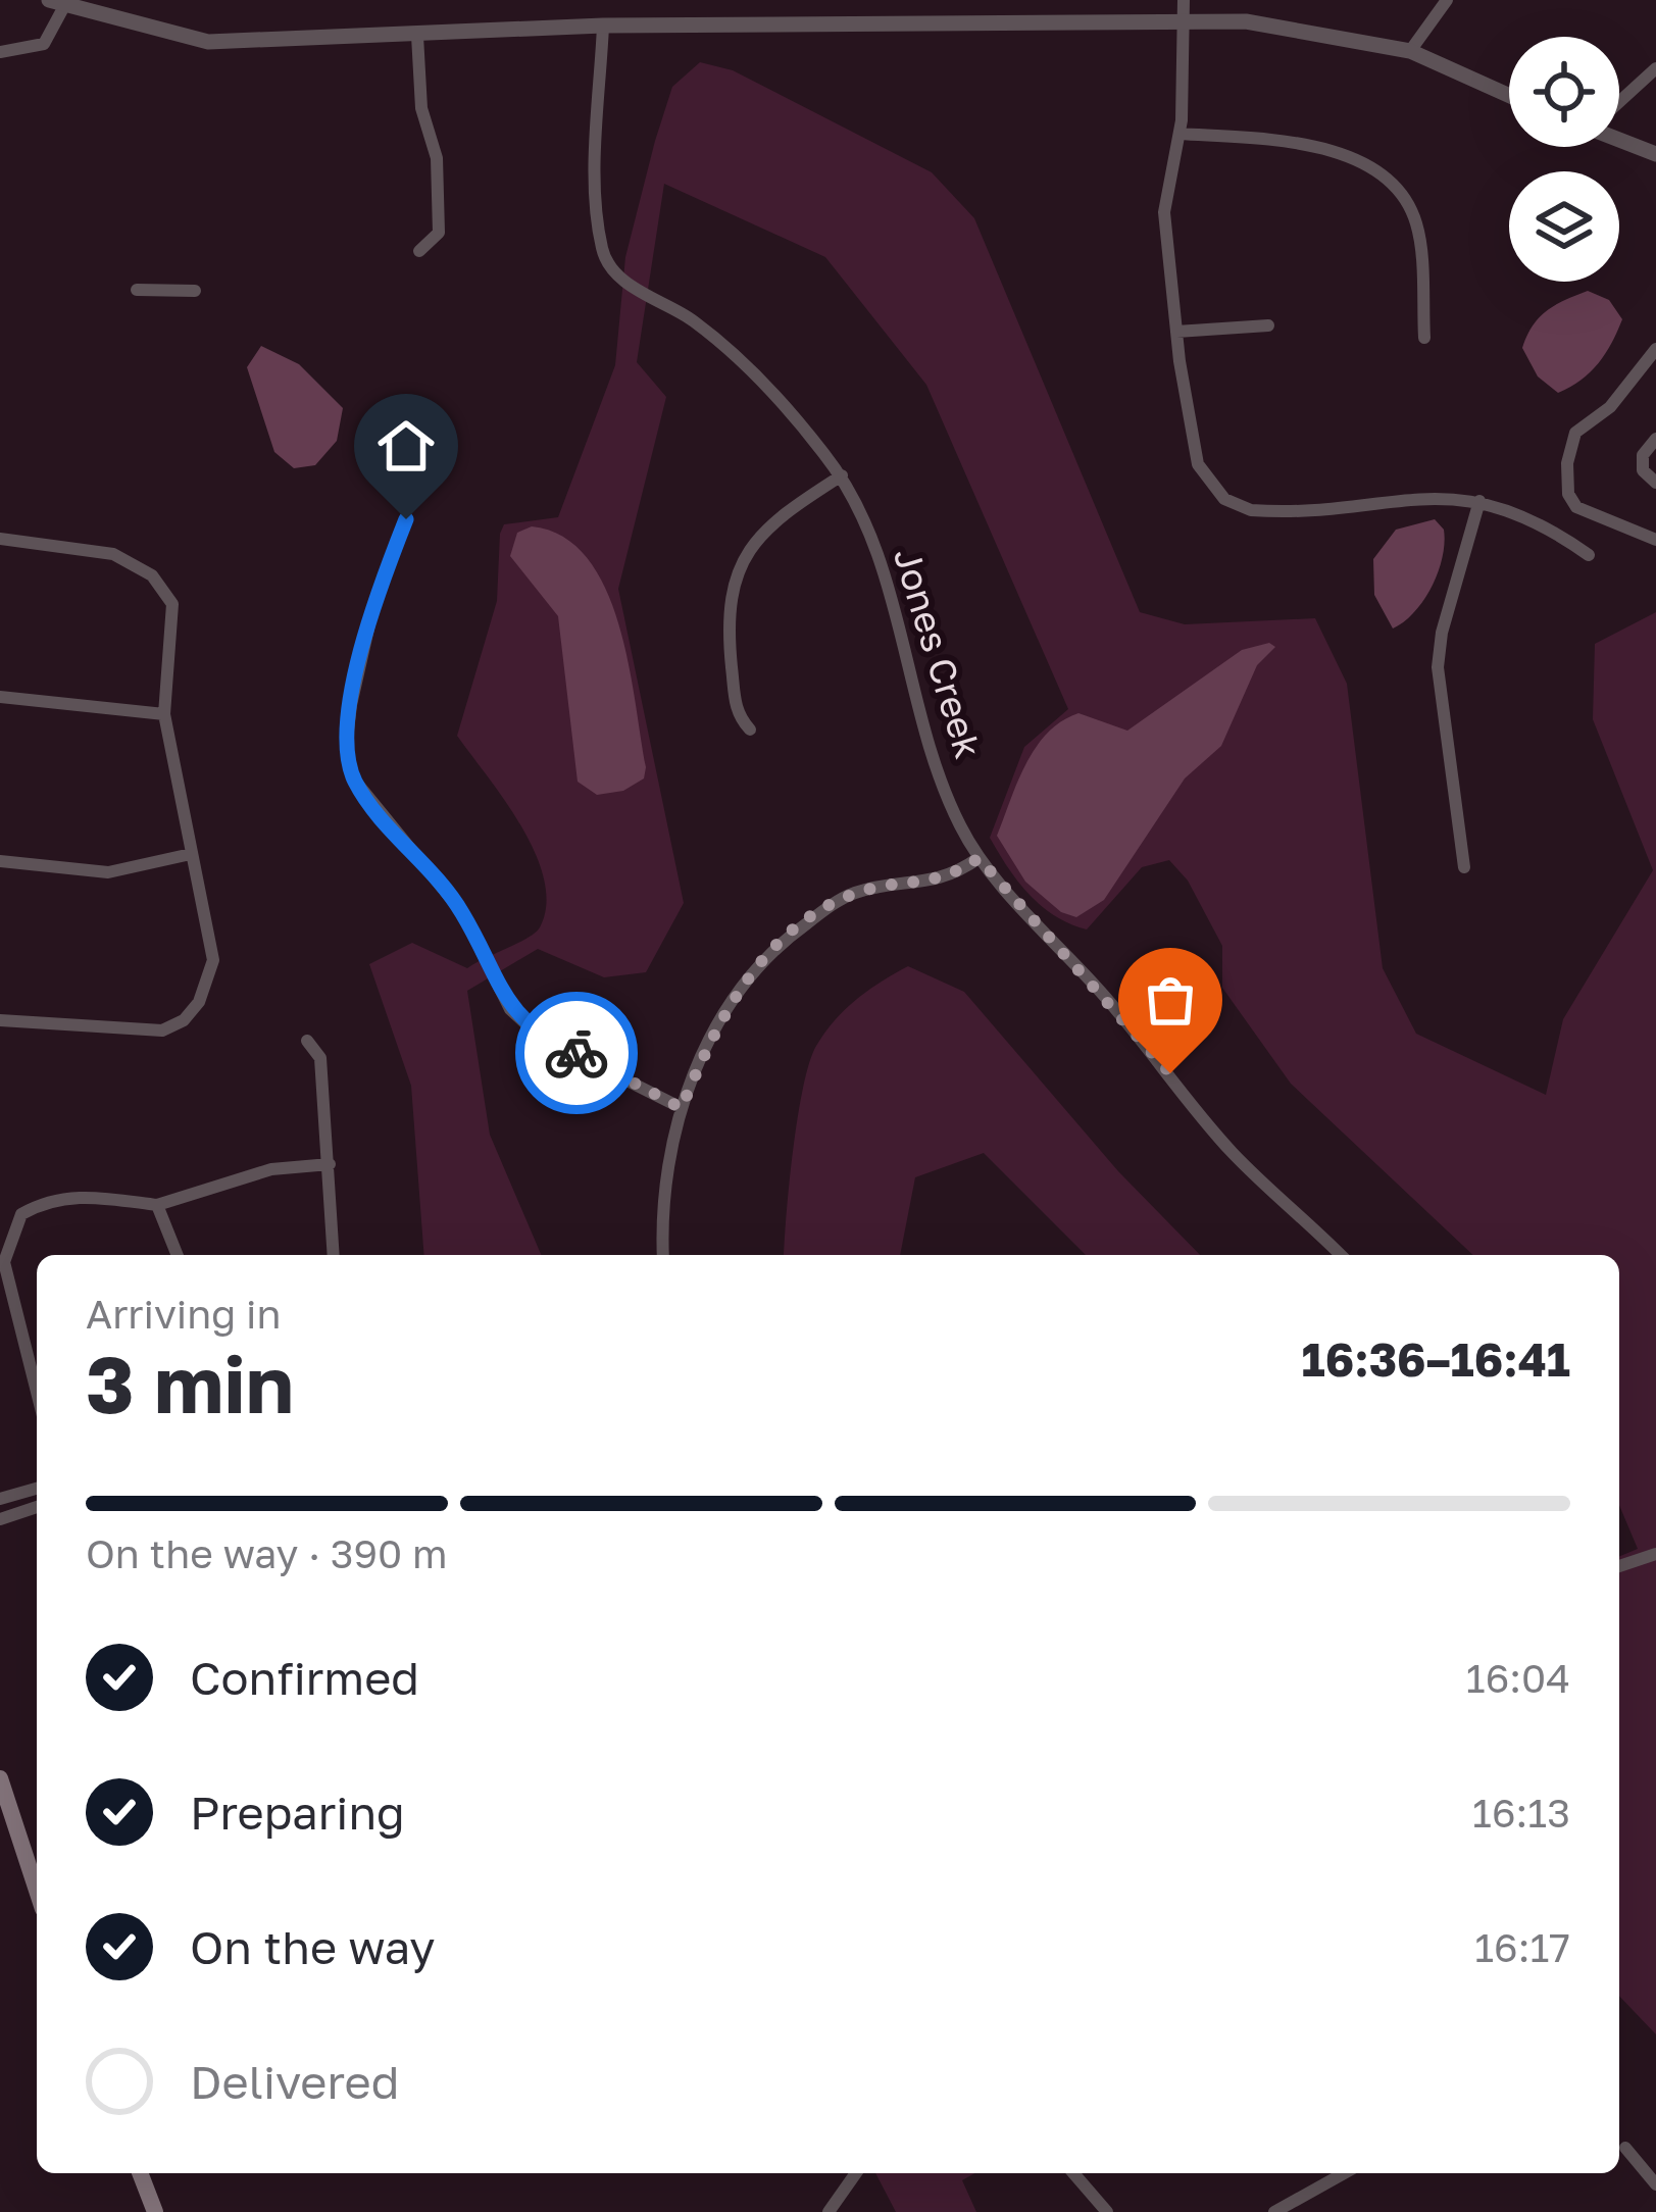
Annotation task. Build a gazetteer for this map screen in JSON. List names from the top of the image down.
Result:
{
  "streets": {
    "street": ["Jones Creek"]
  },
  "page": {
    "heading": ["3 min", "Arriving in", "16:36–16:41"],
    "bar": "On the way · 390 m",
    "list": [
      ["Confirmed", "16:04"],
      ["Preparing", "16:13"],
      ["On the way", "16:17"],
      "Delivered"
    ]
  }
}
